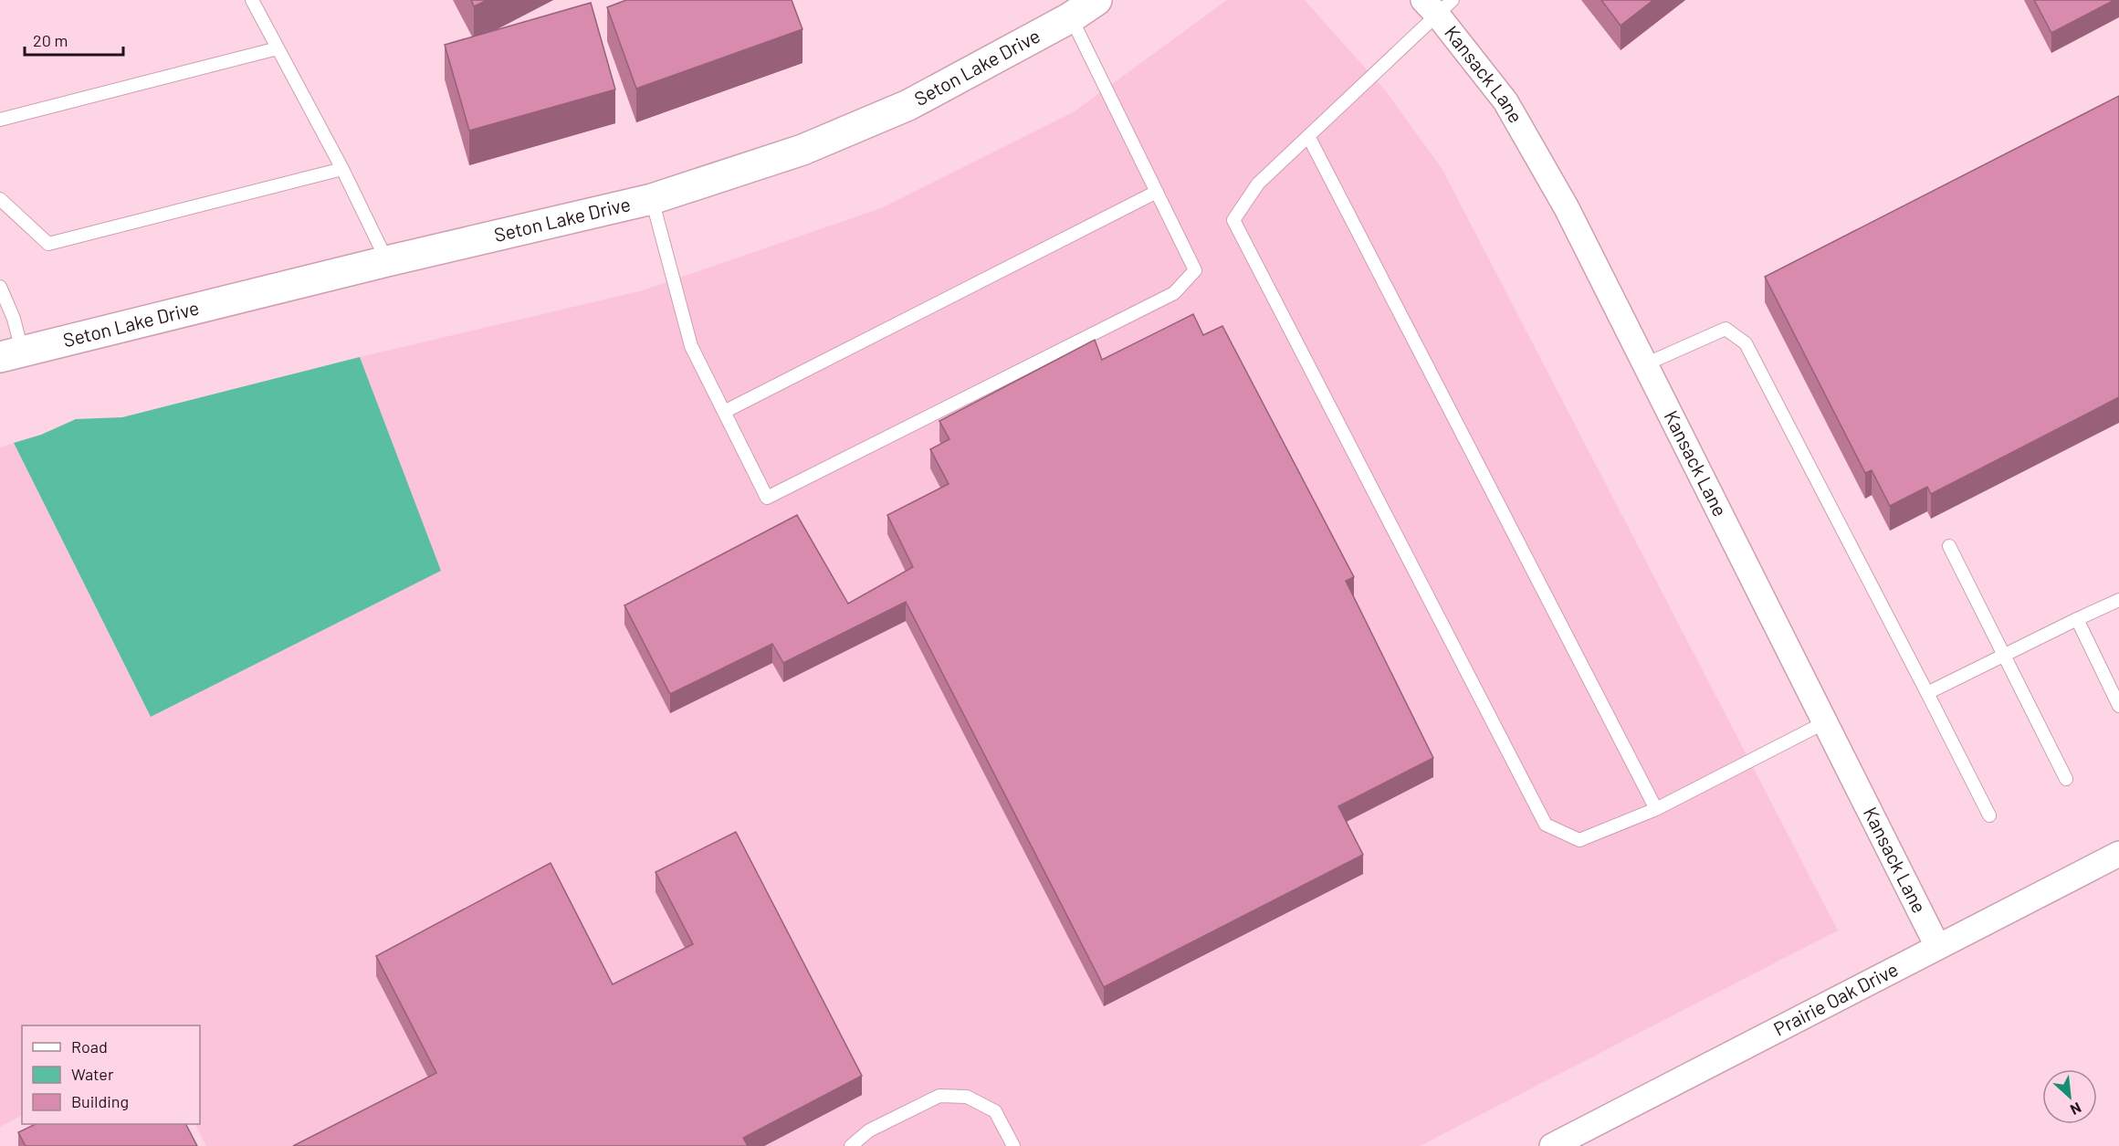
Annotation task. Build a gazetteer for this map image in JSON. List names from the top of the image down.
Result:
{
  "streets": {
    "street": ["Seton Lake Drive", "Kansack Lane", "Prairie Oak Drive"]
  },
  "crossings": [
    ["Kansack Lane", "Prairie Oak Drive"]
  ],
  "legend": ["Road", "Water", "Building"],
  "scale_bar": "20 m",
  "north": "bottom right"
}
